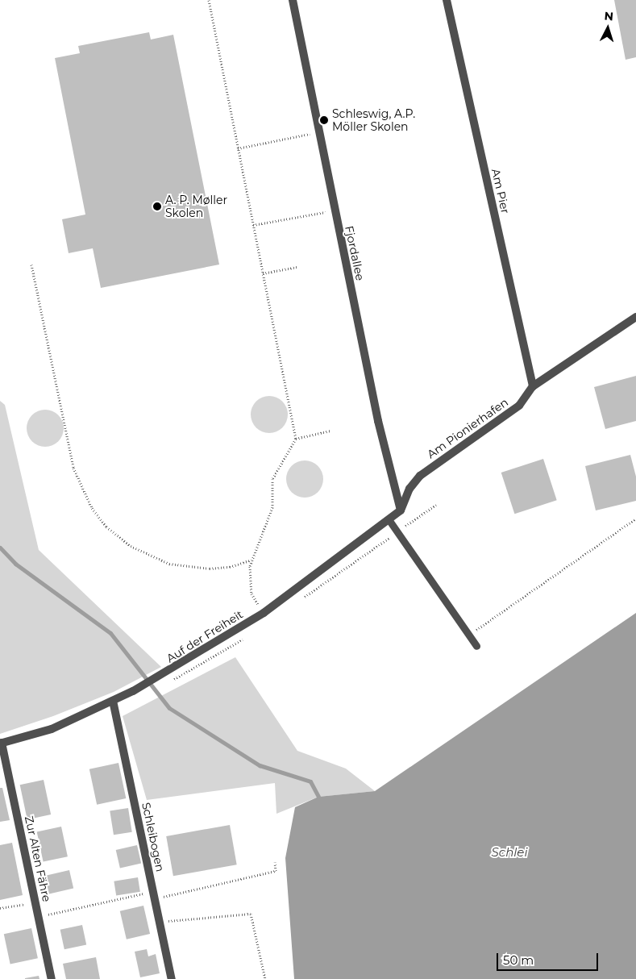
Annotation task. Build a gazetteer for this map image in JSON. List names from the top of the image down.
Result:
{
  "streets": {
    "street": [
      "Am Pier",
      "Fjordallee",
      "Am Pionierhafen",
      "Auf der Freiheit",
      "Schleibogen",
      "Zur Alten Fähre"
    ]
  },
  "crossings": [
    ["Am Pier", "Am Pionierhafen"],
    ["Fjordallee", "Am Pionierhafen"],
    ["Fjordallee", "Auf der Freiheit"],
    ["Am Pionierhafen", "Auf der Freiheit"],
    ["Auf der Freiheit", "Schleibogen"],
    ["Auf der Freiheit", "Zur Alten Fähre"]
  ],
  "water": ["Schlei"],
  "places": ["Schleswig, A.P. Möller Skolen", "A. P. Møller Skolen"],
  "scale_bar": "50 m",
  "north": "top"
}
